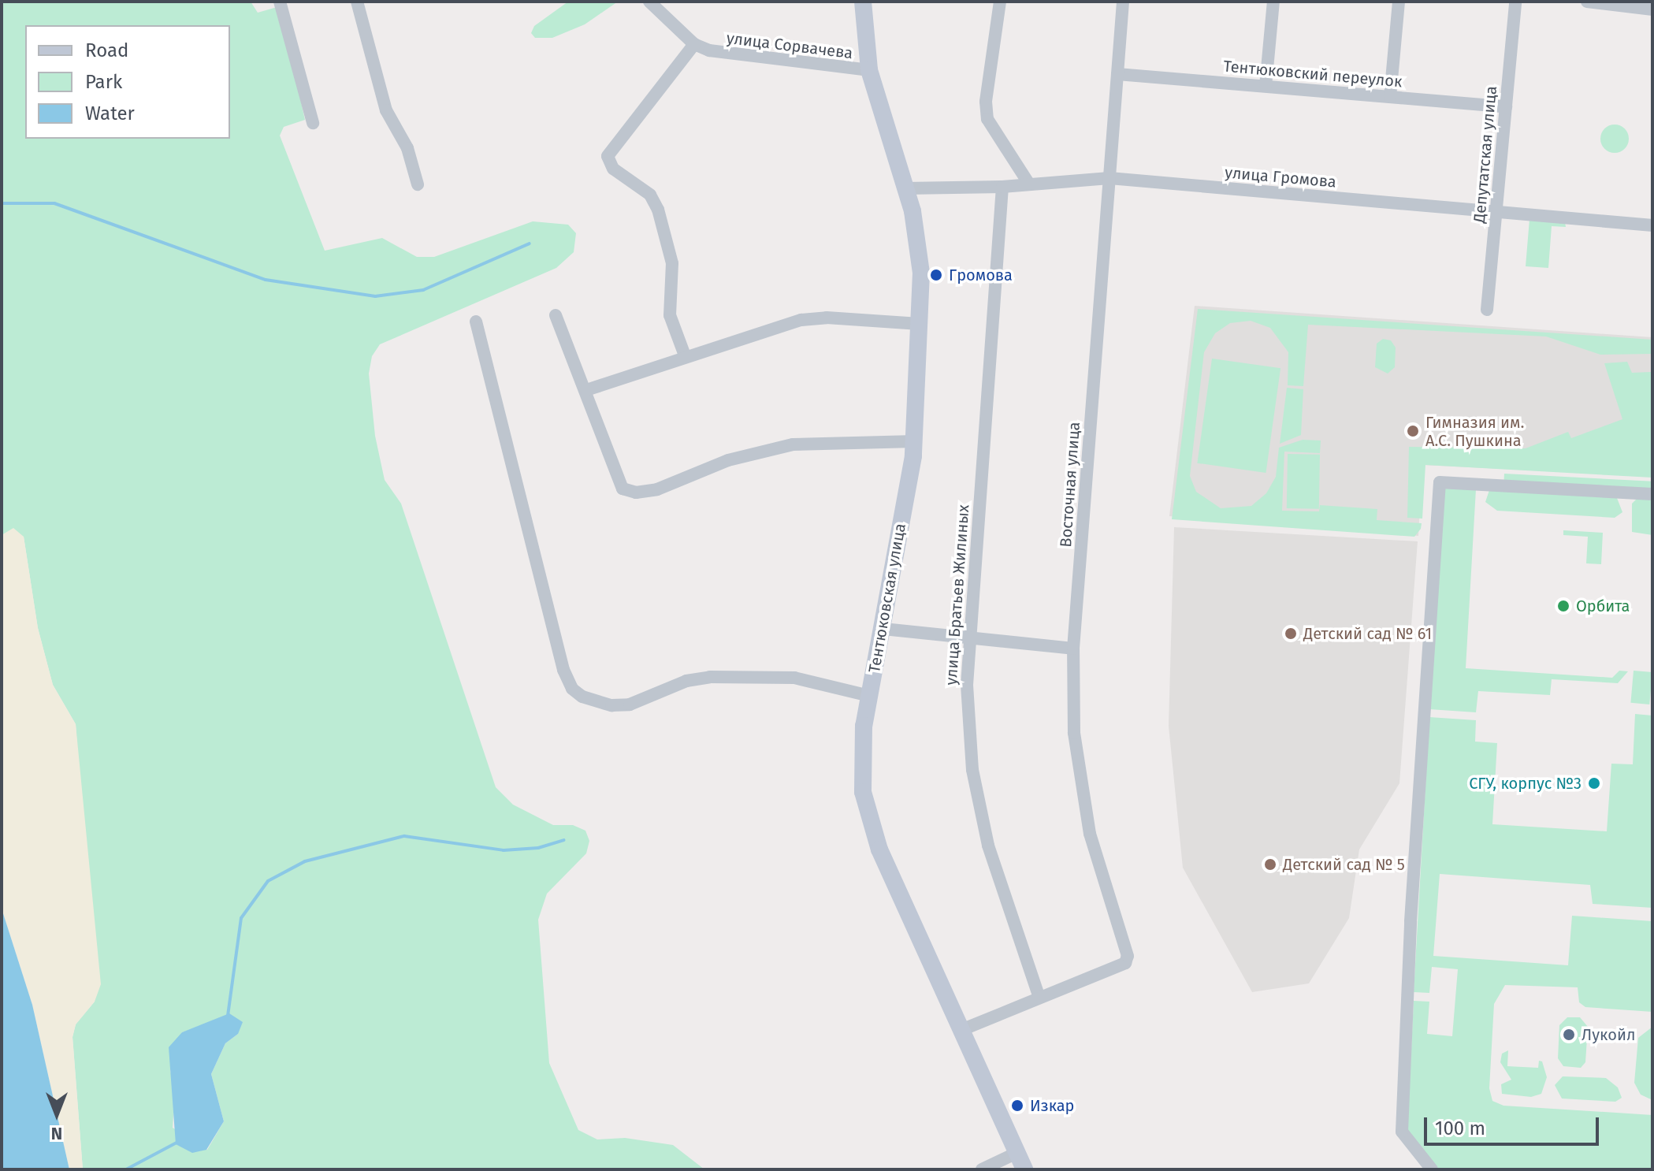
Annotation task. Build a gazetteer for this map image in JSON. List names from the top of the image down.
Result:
{
  "streets": {
    "street": [
      "улица Сорвачева",
      "Тентюковский переулок",
      "Депутатская улица",
      "улица Громова",
      "Восточная улица",
      "улица Братьев Жилиных",
      "Тентюковская улица"
    ]
  },
  "crossings": [
    ["улица Сорвачева", "Тентюковская улица"],
    ["Тентюковский переулок", "Депутатская улица"],
    ["Тентюковский переулок", "Восточная улица"],
    ["Депутатская улица", "улица Громова"],
    ["улица Громова", "Восточная улица"],
    ["улица Громова", "улица Братьев Жилиных"],
    ["улица Громова", "Тентюковская улица"],
    ["Восточная улица", "улица Братьев Жилиных"]
  ],
  "places": [
    "Громова",
    "Гимназия им. А.С. Пушкина",
    "Орбита",
    "Детский сад № 61",
    "СГУ, корпус №3",
    "Детский сад № 5",
    "Лукойл",
    "Изкар"
  ],
  "legend": ["Road", "Park", "Water"],
  "scale_bar": "100 m",
  "north": "bottom"
}
